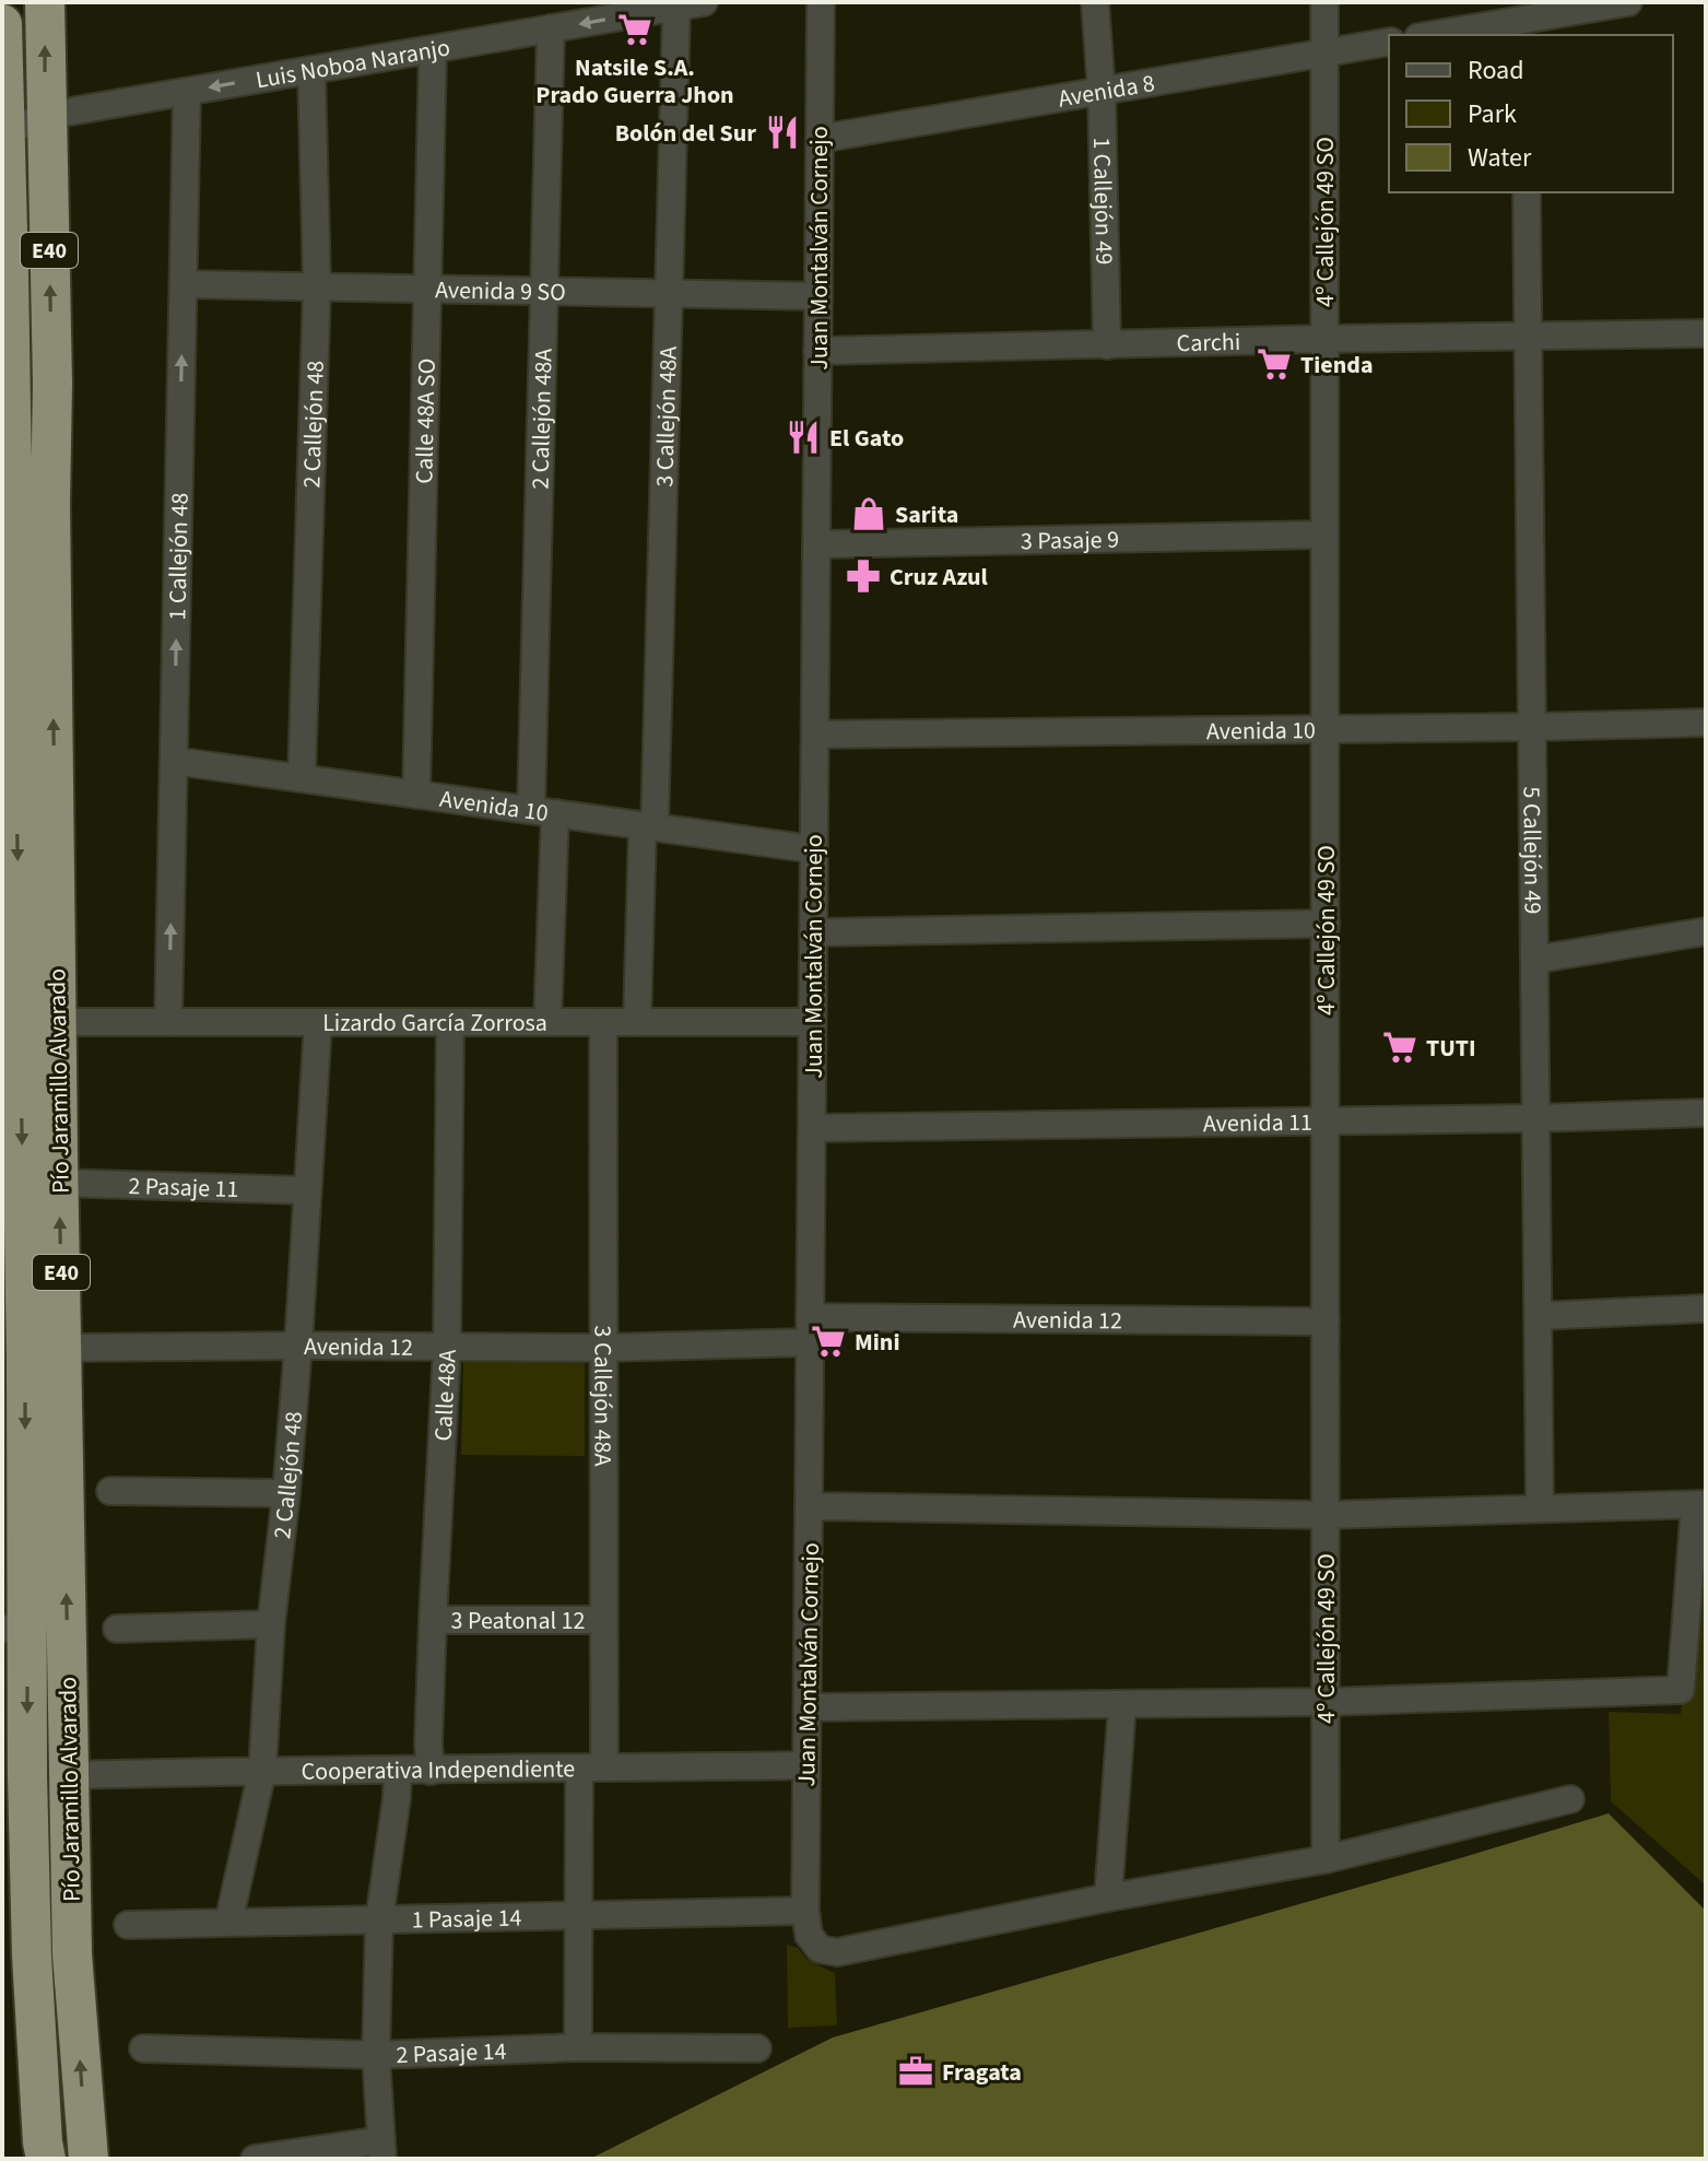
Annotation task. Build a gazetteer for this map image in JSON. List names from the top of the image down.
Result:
{
  "streets": {
    "highway": ["E40", "Pío Jaramillo Alvarado"],
    "street": [
      "Luis Noboa Naranjo",
      "Avenida 8",
      "1 Callejón 49",
      "4º Callejón 49 SO",
      "Juan Montalván Cornejo",
      "Avenida 9 SO",
      "Carchi",
      "3 Callejón 48A",
      "2 Callejón 48A",
      "Calle 48A SO",
      "2 Callejón 48",
      "3 Pasaje 9",
      "1 Callejón 48",
      "Avenida 10",
      "5 Callejón 49",
      "Lizardo García Zorrosa",
      "Avenida 11",
      "2 Pasaje 11",
      "Avenida 12",
      "Calle 48A",
      "3 Peatonal 12",
      "Cooperativa Independiente",
      "1 Pasaje 14",
      "2 Pasaje 14"
    ]
  },
  "crossings": [
    ["Luis Noboa Naranjo", "3 Callejón 48A"],
    ["Luis Noboa Naranjo", "2 Callejón 48A"],
    ["Luis Noboa Naranjo", "Calle 48A SO"],
    ["Luis Noboa Naranjo", "2 Callejón 48"],
    ["Luis Noboa Naranjo", "1 Callejón 48"],
    ["Luis Noboa Naranjo", "Pío Jaramillo Alvarado"],
    ["Avenida 8", "1 Callejón 49"],
    ["Avenida 8", "4º Callejón 49 SO"],
    ["Avenida 8", "Juan Montalván Cornejo"],
    ["1 Callejón 49", "Carchi"],
    ["4º Callejón 49 SO", "Carchi"],
    ["4º Callejón 49 SO", "3 Pasaje 9"],
    ["4º Callejón 49 SO", "Avenida 10"],
    ["4º Callejón 49 SO", "Avenida 11"],
    ["4º Callejón 49 SO", "Avenida 12"],
    ["Juan Montalván Cornejo", "Avenida 9 SO"],
    ["Juan Montalván Cornejo", "Carchi"],
    ["Juan Montalván Cornejo", "3 Pasaje 9"],
    ["Juan Montalván Cornejo", "Avenida 10"],
    ["Juan Montalván Cornejo", "Lizardo García Zorrosa"],
    ["Juan Montalván Cornejo", "Avenida 11"],
    ["Juan Montalván Cornejo", "Avenida 12"],
    ["Juan Montalván Cornejo", "Cooperativa Independiente"],
    ["Juan Montalván Cornejo", "1 Pasaje 14"],
    ["Avenida 9 SO", "3 Callejón 48A"],
    ["Avenida 9 SO", "2 Callejón 48A"],
    ["Avenida 9 SO", "Calle 48A SO"],
    ["Avenida 9 SO", "2 Callejón 48"],
    ["Avenida 9 SO", "1 Callejón 48"],
    ["Carchi", "5 Callejón 49"],
    ["3 Callejón 48A", "Avenida 10"],
    ["3 Callejón 48A", "Lizardo García Zorrosa"],
    ["3 Callejón 48A", "Avenida 12"],
    ["3 Callejón 48A", "3 Peatonal 12"],
    ["3 Callejón 48A", "Cooperativa Independiente"],
    ["3 Callejón 48A", "1 Pasaje 14"],
    ["3 Callejón 48A", "2 Pasaje 14"],
    ["2 Callejón 48A", "Avenida 10"],
    ["2 Callejón 48A", "Lizardo García Zorrosa"],
    ["Calle 48A SO", "Avenida 10"],
    ["2 Callejón 48", "Avenida 10"],
    ["2 Callejón 48", "Lizardo García Zorrosa"],
    ["2 Callejón 48", "2 Pasaje 11"],
    ["2 Callejón 48", "Avenida 12"],
    ["2 Callejón 48", "Cooperativa Independiente"],
    ["2 Callejón 48", "1 Pasaje 14"],
    ["1 Callejón 48", "Avenida 10"],
    ["1 Callejón 48", "Lizardo García Zorrosa"],
    ["Avenida 10", "5 Callejón 49"],
    ["5 Callejón 49", "Avenida 11"],
    ["Lizardo García Zorrosa", "Pío Jaramillo Alvarado"],
    ["Lizardo García Zorrosa", "Calle 48A"],
    ["Pío Jaramillo Alvarado", "2 Pasaje 11"],
    ["Pío Jaramillo Alvarado", "Avenida 12"],
    ["Pío Jaramillo Alvarado", "Cooperativa Independiente"],
    ["Avenida 12", "Calle 48A"],
    ["Calle 48A", "3 Peatonal 12"],
    ["Calle 48A", "Cooperativa Independiente"]
  ],
  "one_way": ["Luis Noboa Naranjo", "1 Callejón 48"],
  "places": {
    "supermarket": [
      "Natsile S.A. Prado Guerra Jhon",
      "Tienda",
      "TUTI",
      "Mini"
    ],
    "restaurant": ["Bolón del Sur", "El Gato"],
    "shop": ["Sarita"],
    "pharmacy": ["Cruz Azul"],
    "office": ["Fragata"]
  },
  "legend": ["Road", "Park", "Water"]
}
